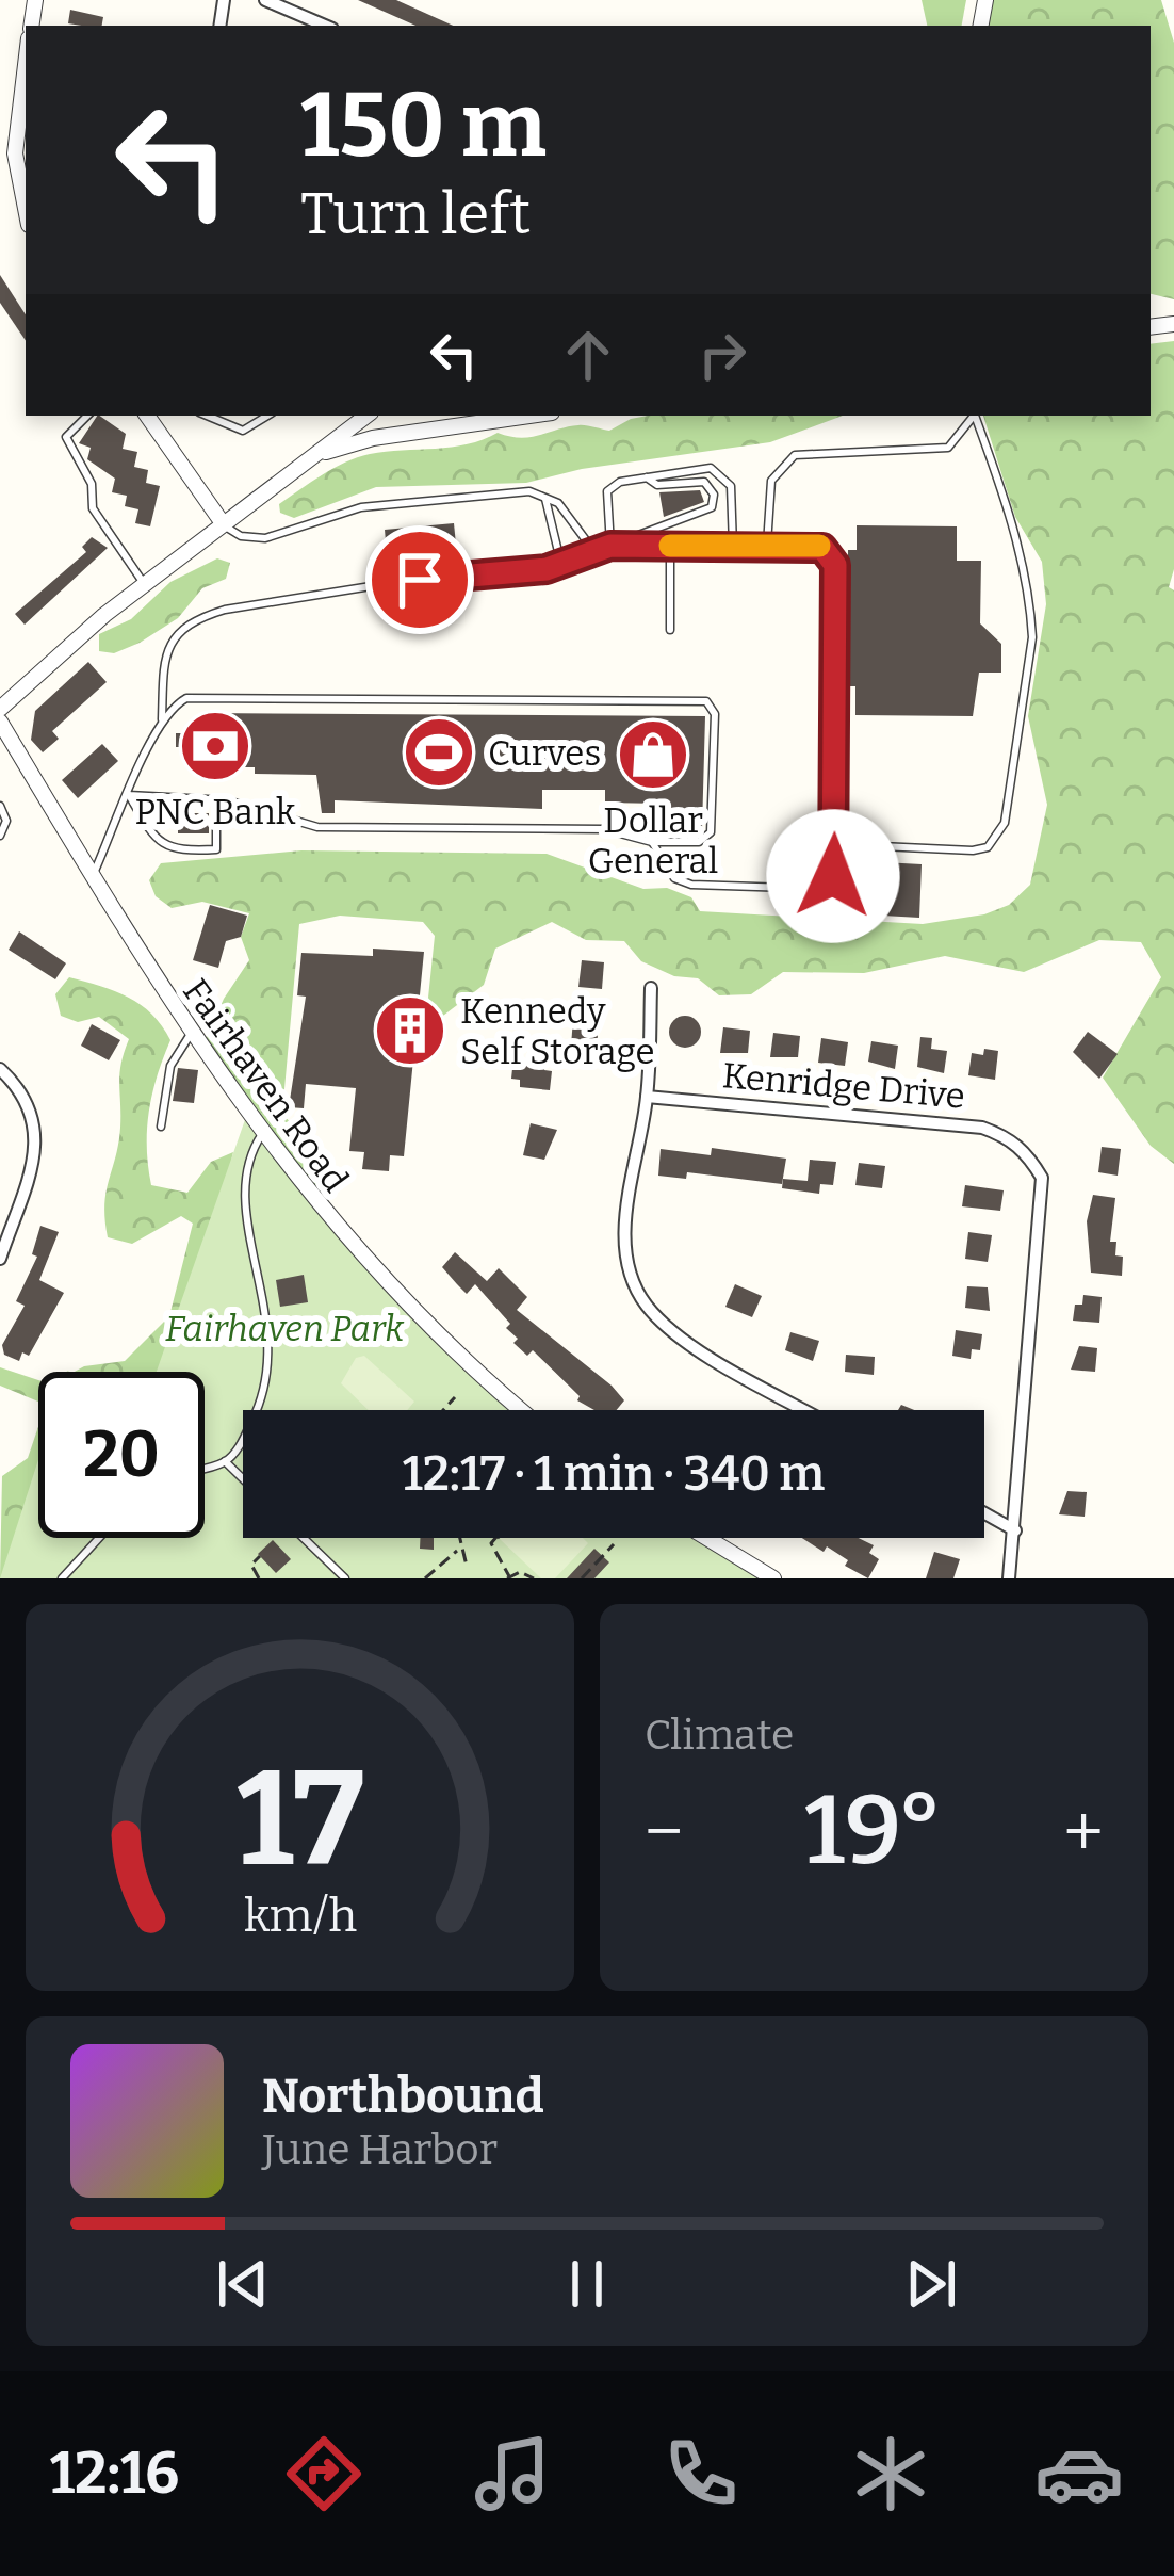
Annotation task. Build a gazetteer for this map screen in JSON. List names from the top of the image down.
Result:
{
  "streets": {
    "street": ["Fairhaven Road", "Kenridge Drive"]
  },
  "parks": ["Fairhaven Park"],
  "places": {
    "bank": ["PNC Bank"],
    "sports": ["Curves"],
    "shop": ["Dollar General"],
    "building": ["Kennedy Self Storage"]
  },
  "page": {
    "turn": ["150 m", "Turn left"],
    "limit": "20",
    "trip": "12:17 · 1 min · 340 m",
    "tile": "Climate",
    "heat": ["−", "19°", "+"],
    "song": ["Northbound", "June Harbor"],
    "tabs": "12:16",
    "gauge": ["17", "km/h"]
  }
}
